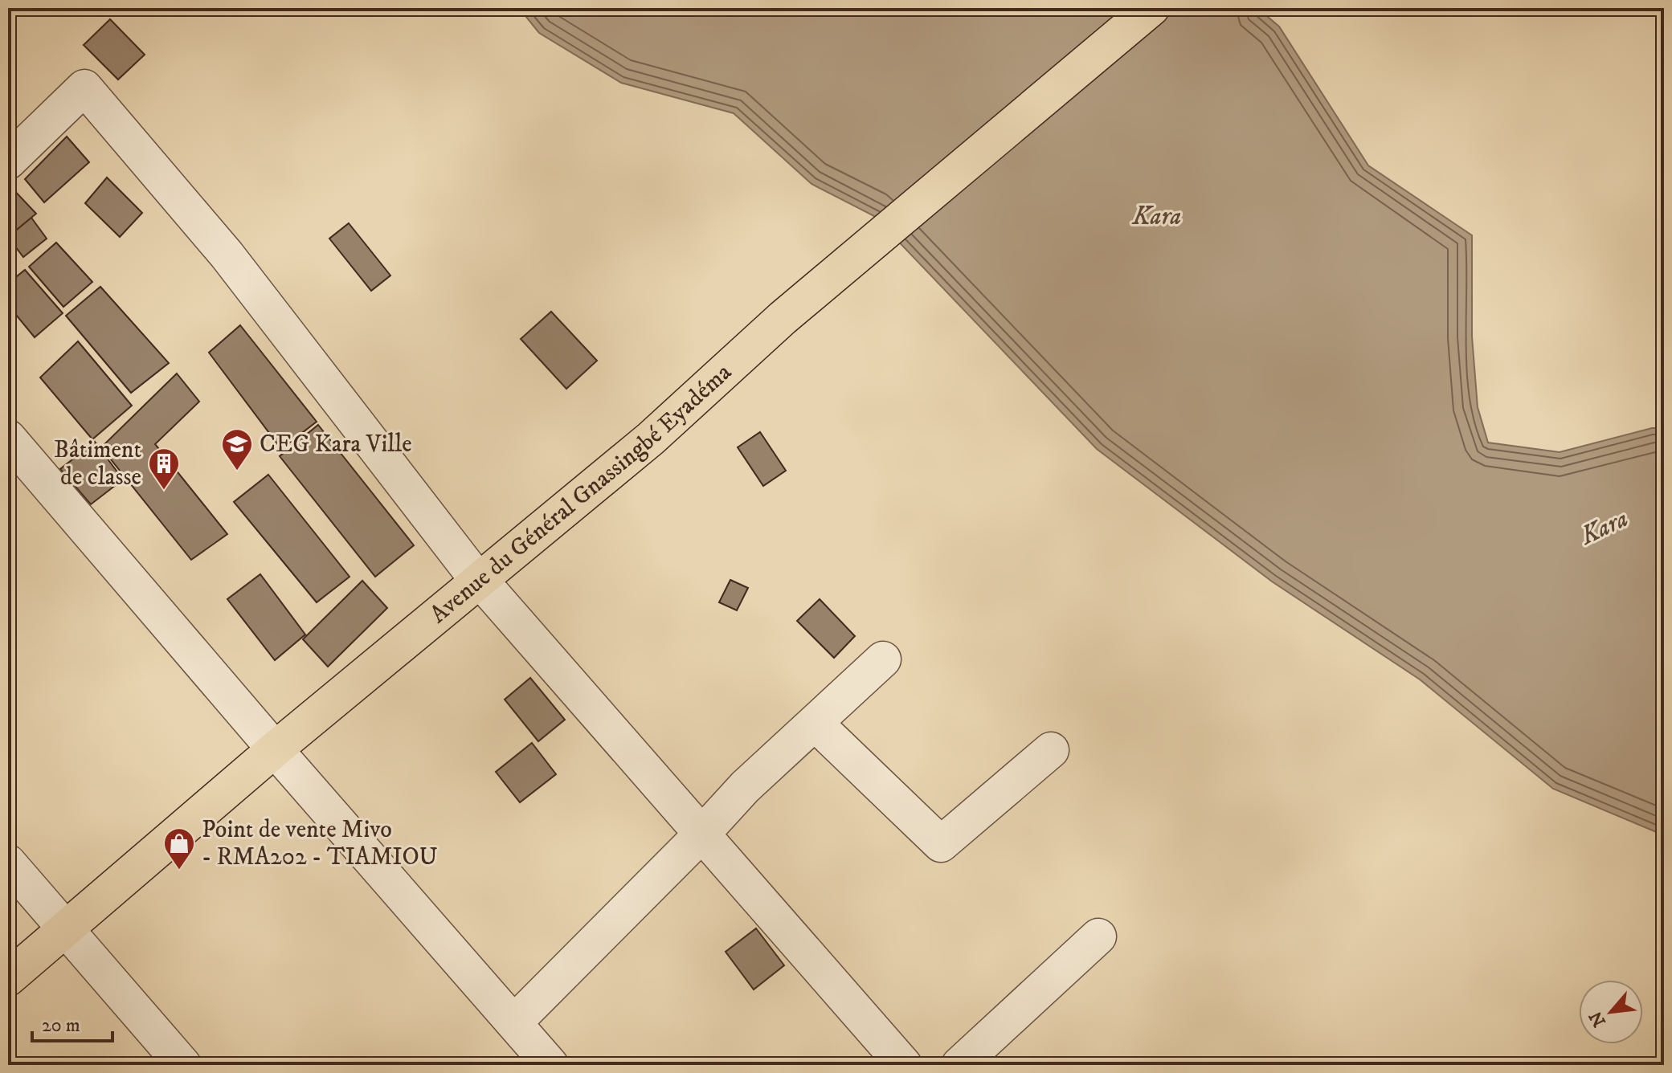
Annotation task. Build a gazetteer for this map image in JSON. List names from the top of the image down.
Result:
{
  "streets": {
    "main road": ["Avenue du Général Gnassingbé Eyadéma"]
  },
  "water": ["Kara"],
  "places": {
    "school or university": ["CEG Kara Ville"],
    "building": ["Bâtiment de classe"],
    "shop": ["Point de vente Mivo - RMA202 - TIAMIOU"]
  },
  "scale_bar": "20 m",
  "north": "bottom left"
}
